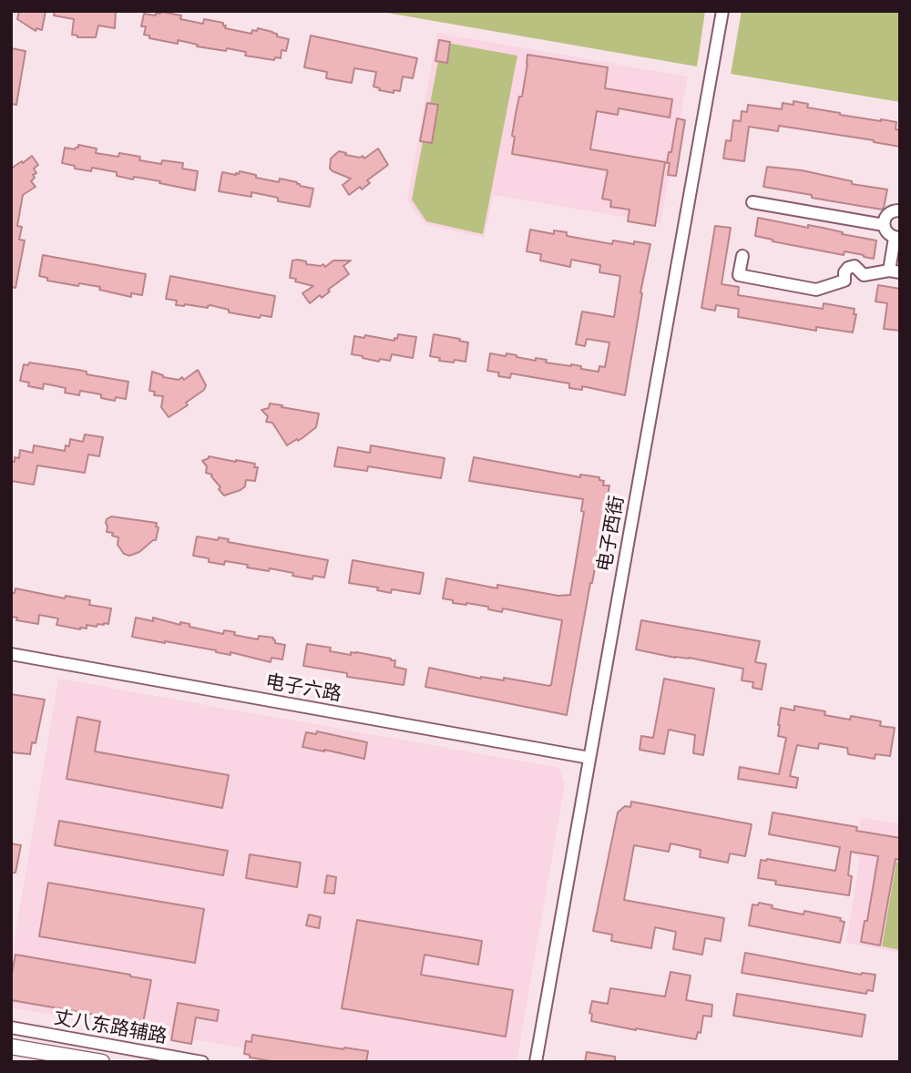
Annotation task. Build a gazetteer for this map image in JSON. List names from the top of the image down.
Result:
{
  "streets": {
    "street": ["电子西街", "电子六路", "丈八东路辅路"]
  },
  "crossings": [
    ["电子西街", "电子六路"]
  ]
}
